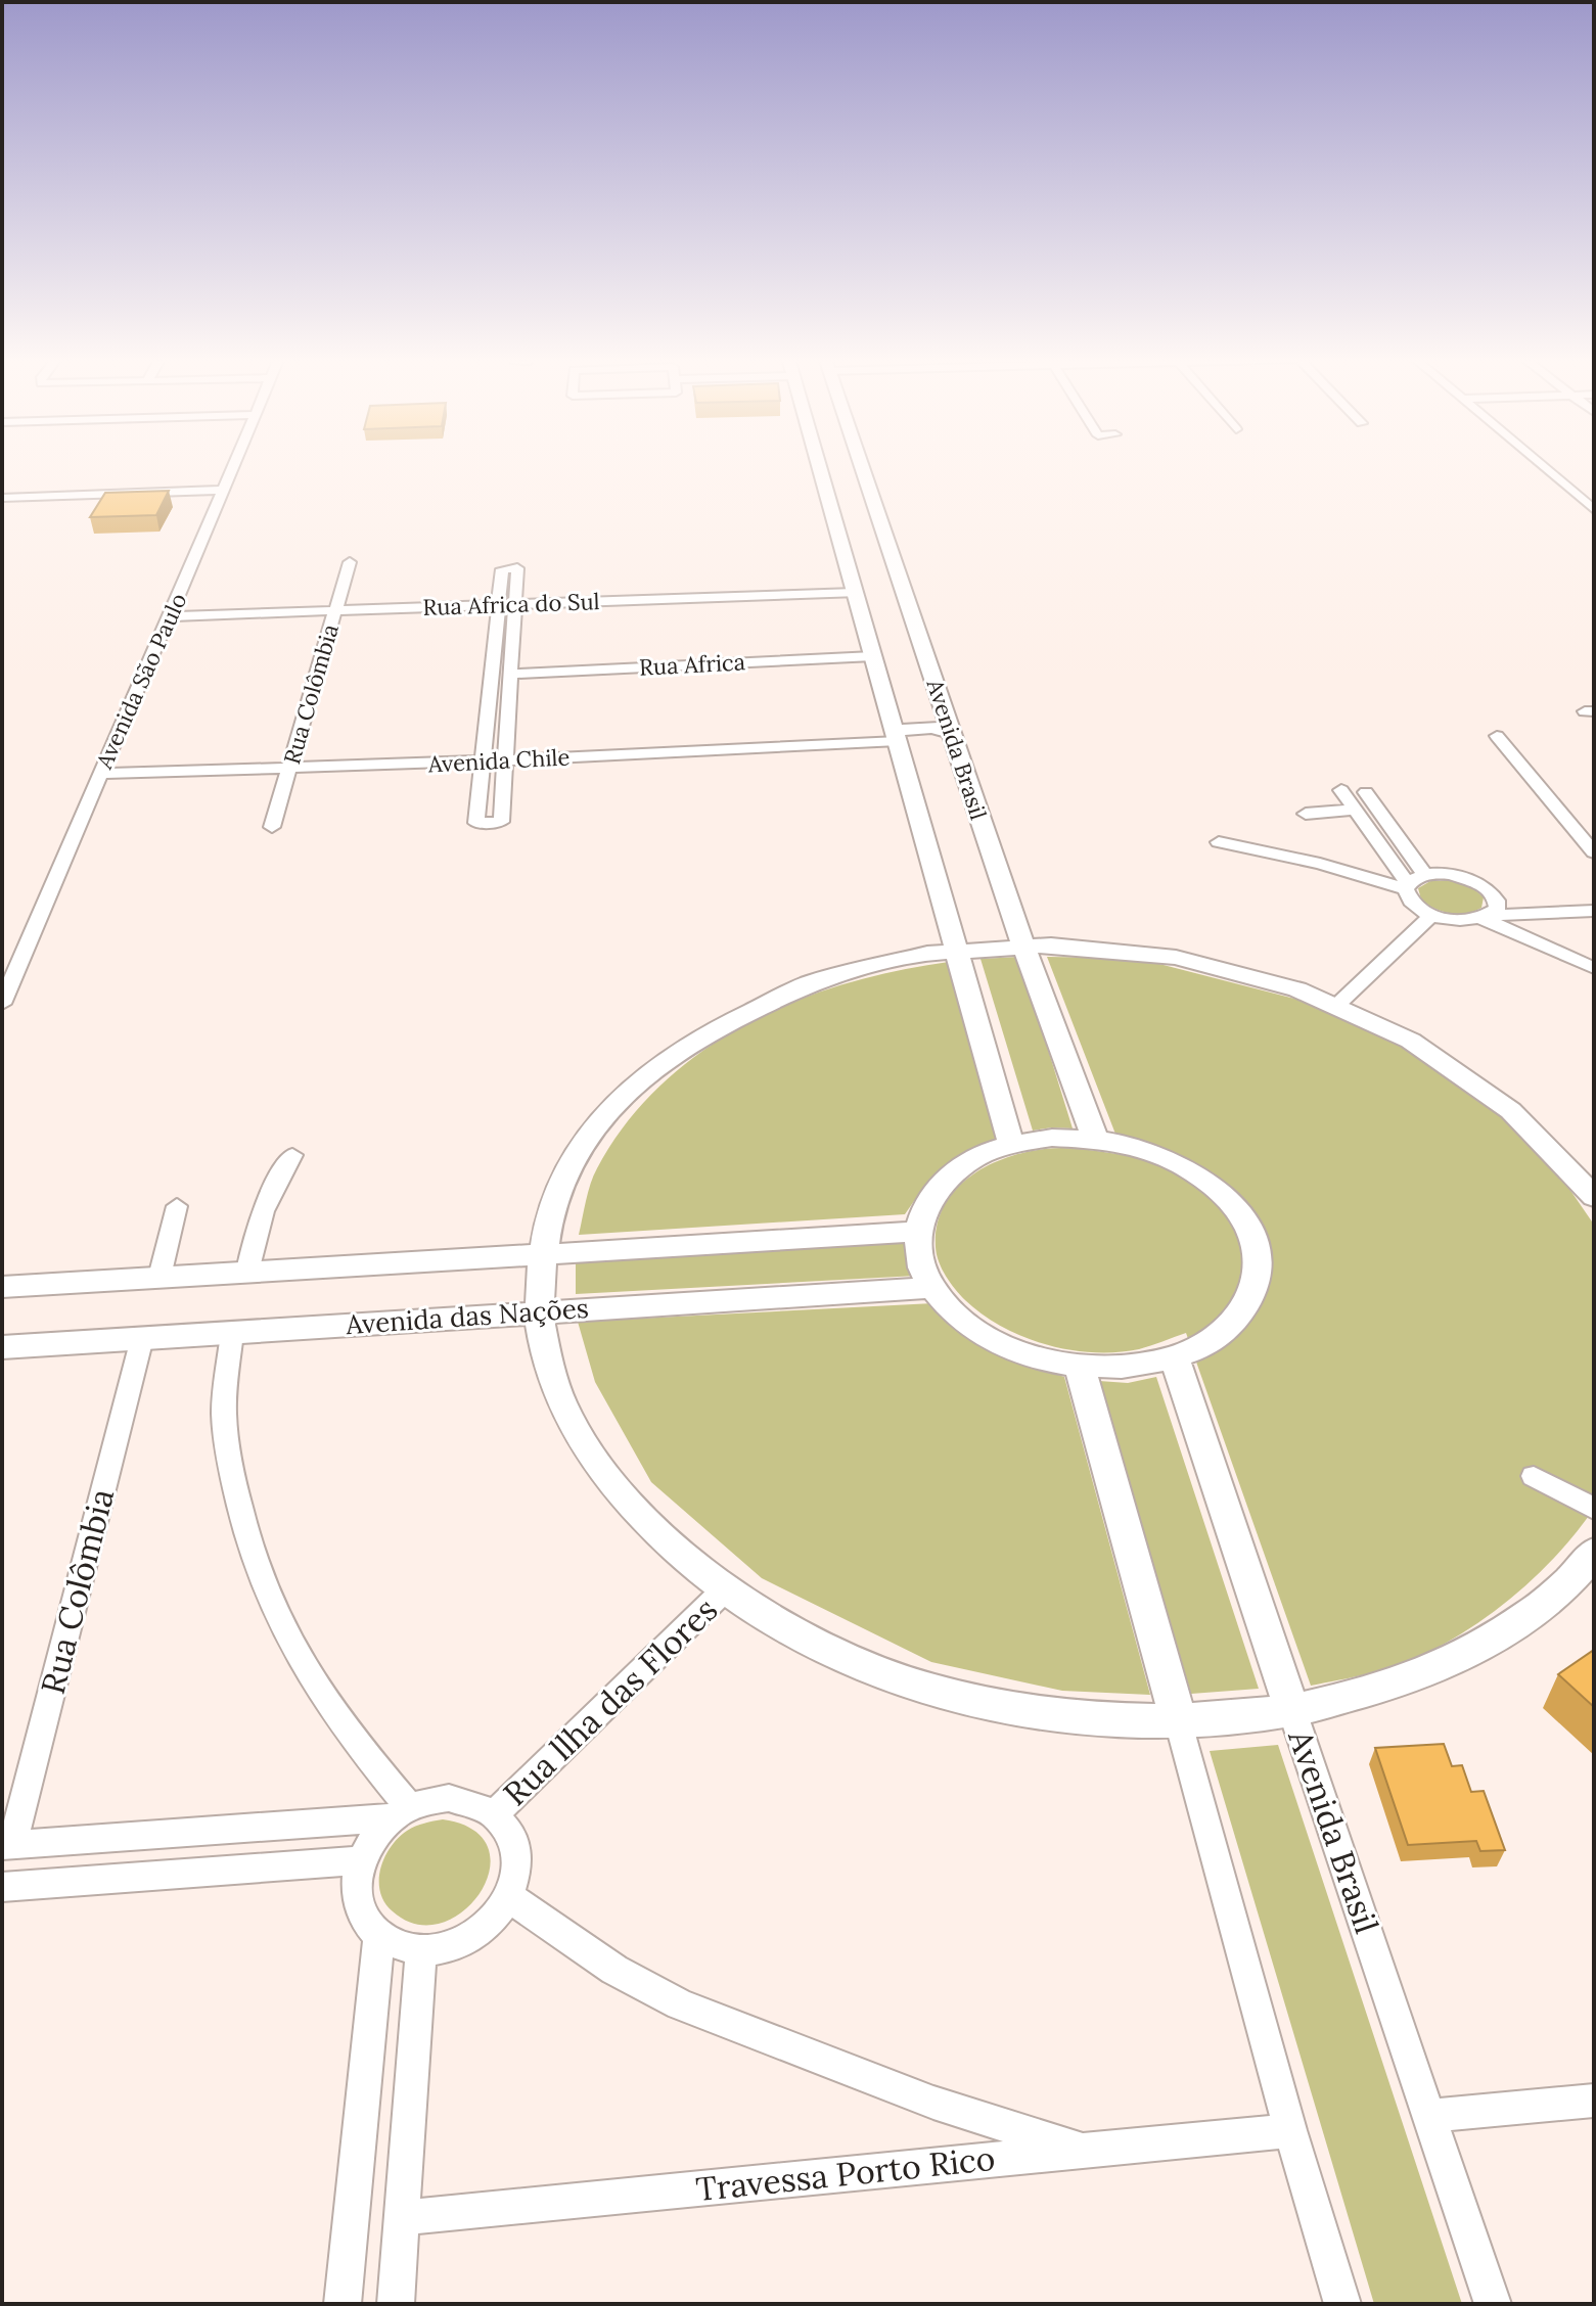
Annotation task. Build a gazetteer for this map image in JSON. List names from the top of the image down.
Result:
{
  "streets": {
    "main road": ["Avenida Brasil", "Avenida das Nações"],
    "street": [
      "Rua Africa do Sul",
      "Rua Africa",
      "Avenida São Paulo",
      "Rua Colômbia",
      "Avenida Chile",
      "Rua llha das Flores",
      "Travessa Porto Rico"
    ]
  },
  "crossings": [
    ["Rua Africa do Sul", "Avenida São Paulo"],
    ["Rua Africa do Sul", "Rua Colômbia"],
    ["Rua Africa do Sul", "Avenida Brasil"],
    ["Rua Africa", "Avenida Brasil"],
    ["Avenida São Paulo", "Avenida Chile"],
    ["Rua Colômbia", "Avenida Chile"],
    ["Rua Colômbia", "Avenida das Nações"],
    ["Avenida Brasil", "Avenida Chile"],
    ["Avenida Brasil", "Avenida das Nações"]
  ]
}
